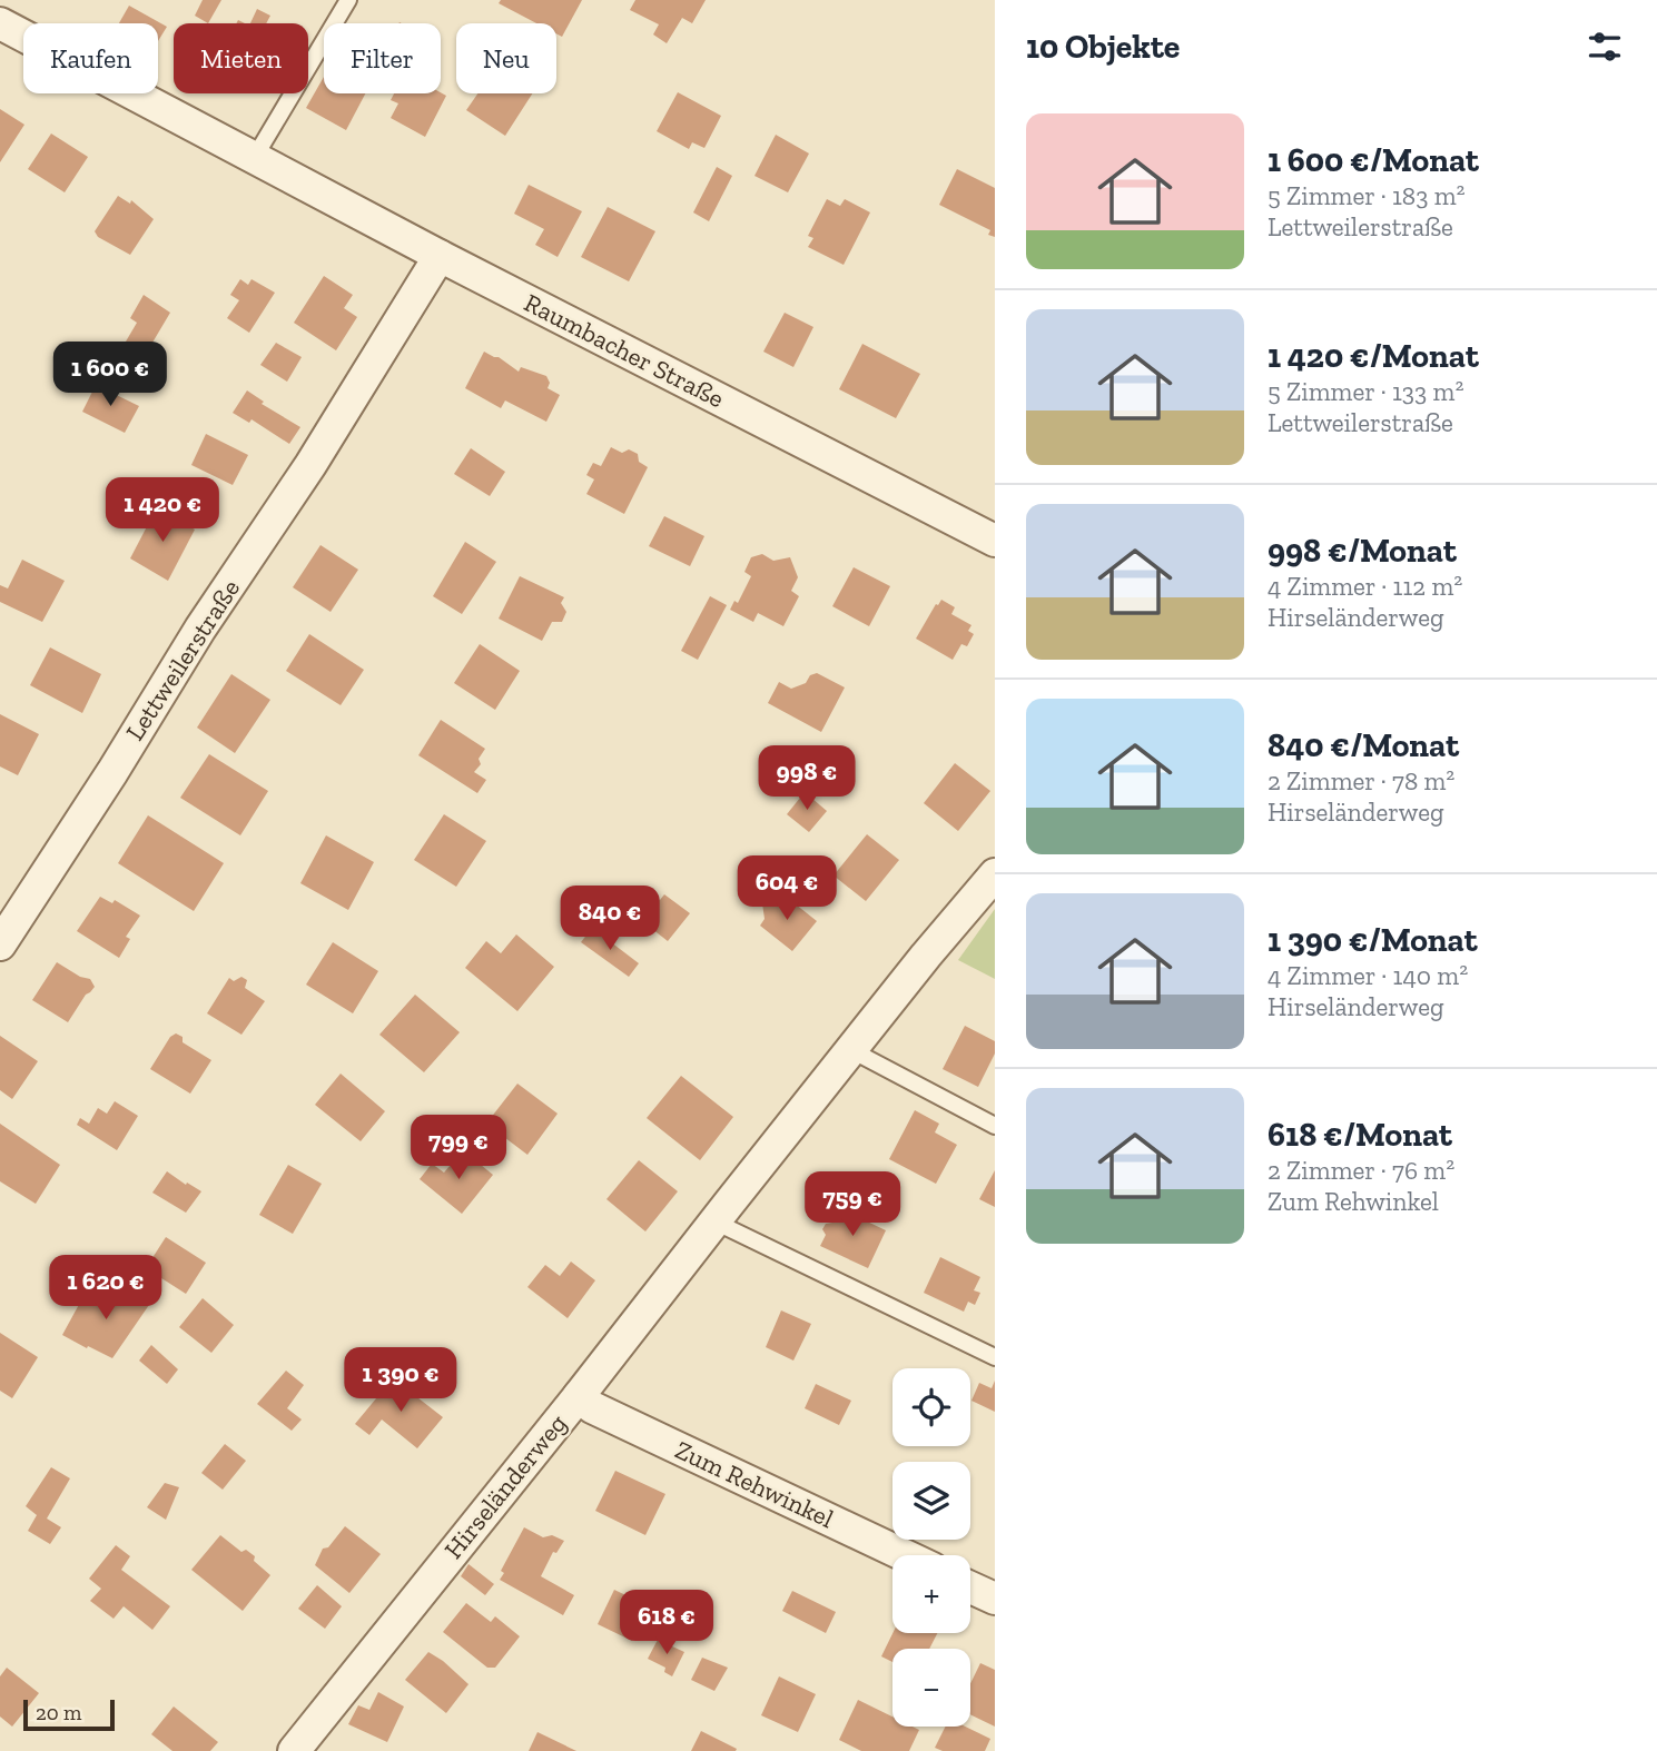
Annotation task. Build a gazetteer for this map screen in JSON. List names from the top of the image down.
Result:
{
  "streets": {
    "street": [
      "Raumbacher Straße",
      "Lettweilerstraße",
      "Zum Rehwinkel",
      "Hirseländerweg"
    ]
  },
  "crossings": [
    ["Raumbacher Straße", "Lettweilerstraße"],
    ["Zum Rehwinkel", "Hirseländerweg"]
  ],
  "scale_bar": "20 m",
  "page": {
    "heading": "10 Objekte",
    "chip": [
      "Kaufen",
      "Mieten",
      "Filter",
      "Neu"
    ],
    "list": [
      {
        "name": "1 600 €/Monat",
        "note": "5 Zimmer · 183 m² · Lettweilerstraße"
      },
      {
        "name": "1 420 €/Monat",
        "note": "5 Zimmer · 133 m² · Lettweilerstraße"
      },
      {
        "name": "998 €/Monat",
        "note": "4 Zimmer · 112 m² · Hirseländerweg"
      },
      {
        "name": "840 €/Monat",
        "note": "2 Zimmer · 78 m² · Hirseländerweg"
      },
      {
        "name": "1 390 €/Monat",
        "note": "4 Zimmer · 140 m² · Hirseländerweg"
      },
      {
        "name": "618 €/Monat",
        "note": "2 Zimmer · 76 m² · Zum Rehwinkel"
      }
    ],
    "price": [
      "1 600 €",
      "1 420 €",
      "998 €",
      "604 €",
      "840 €",
      "799 €",
      "759 €",
      "1 620 €",
      "1 390 €",
      "618 €"
    ],
    "map_buttons": ["+", "−"],
    "scale": "20 m"
  }
}
